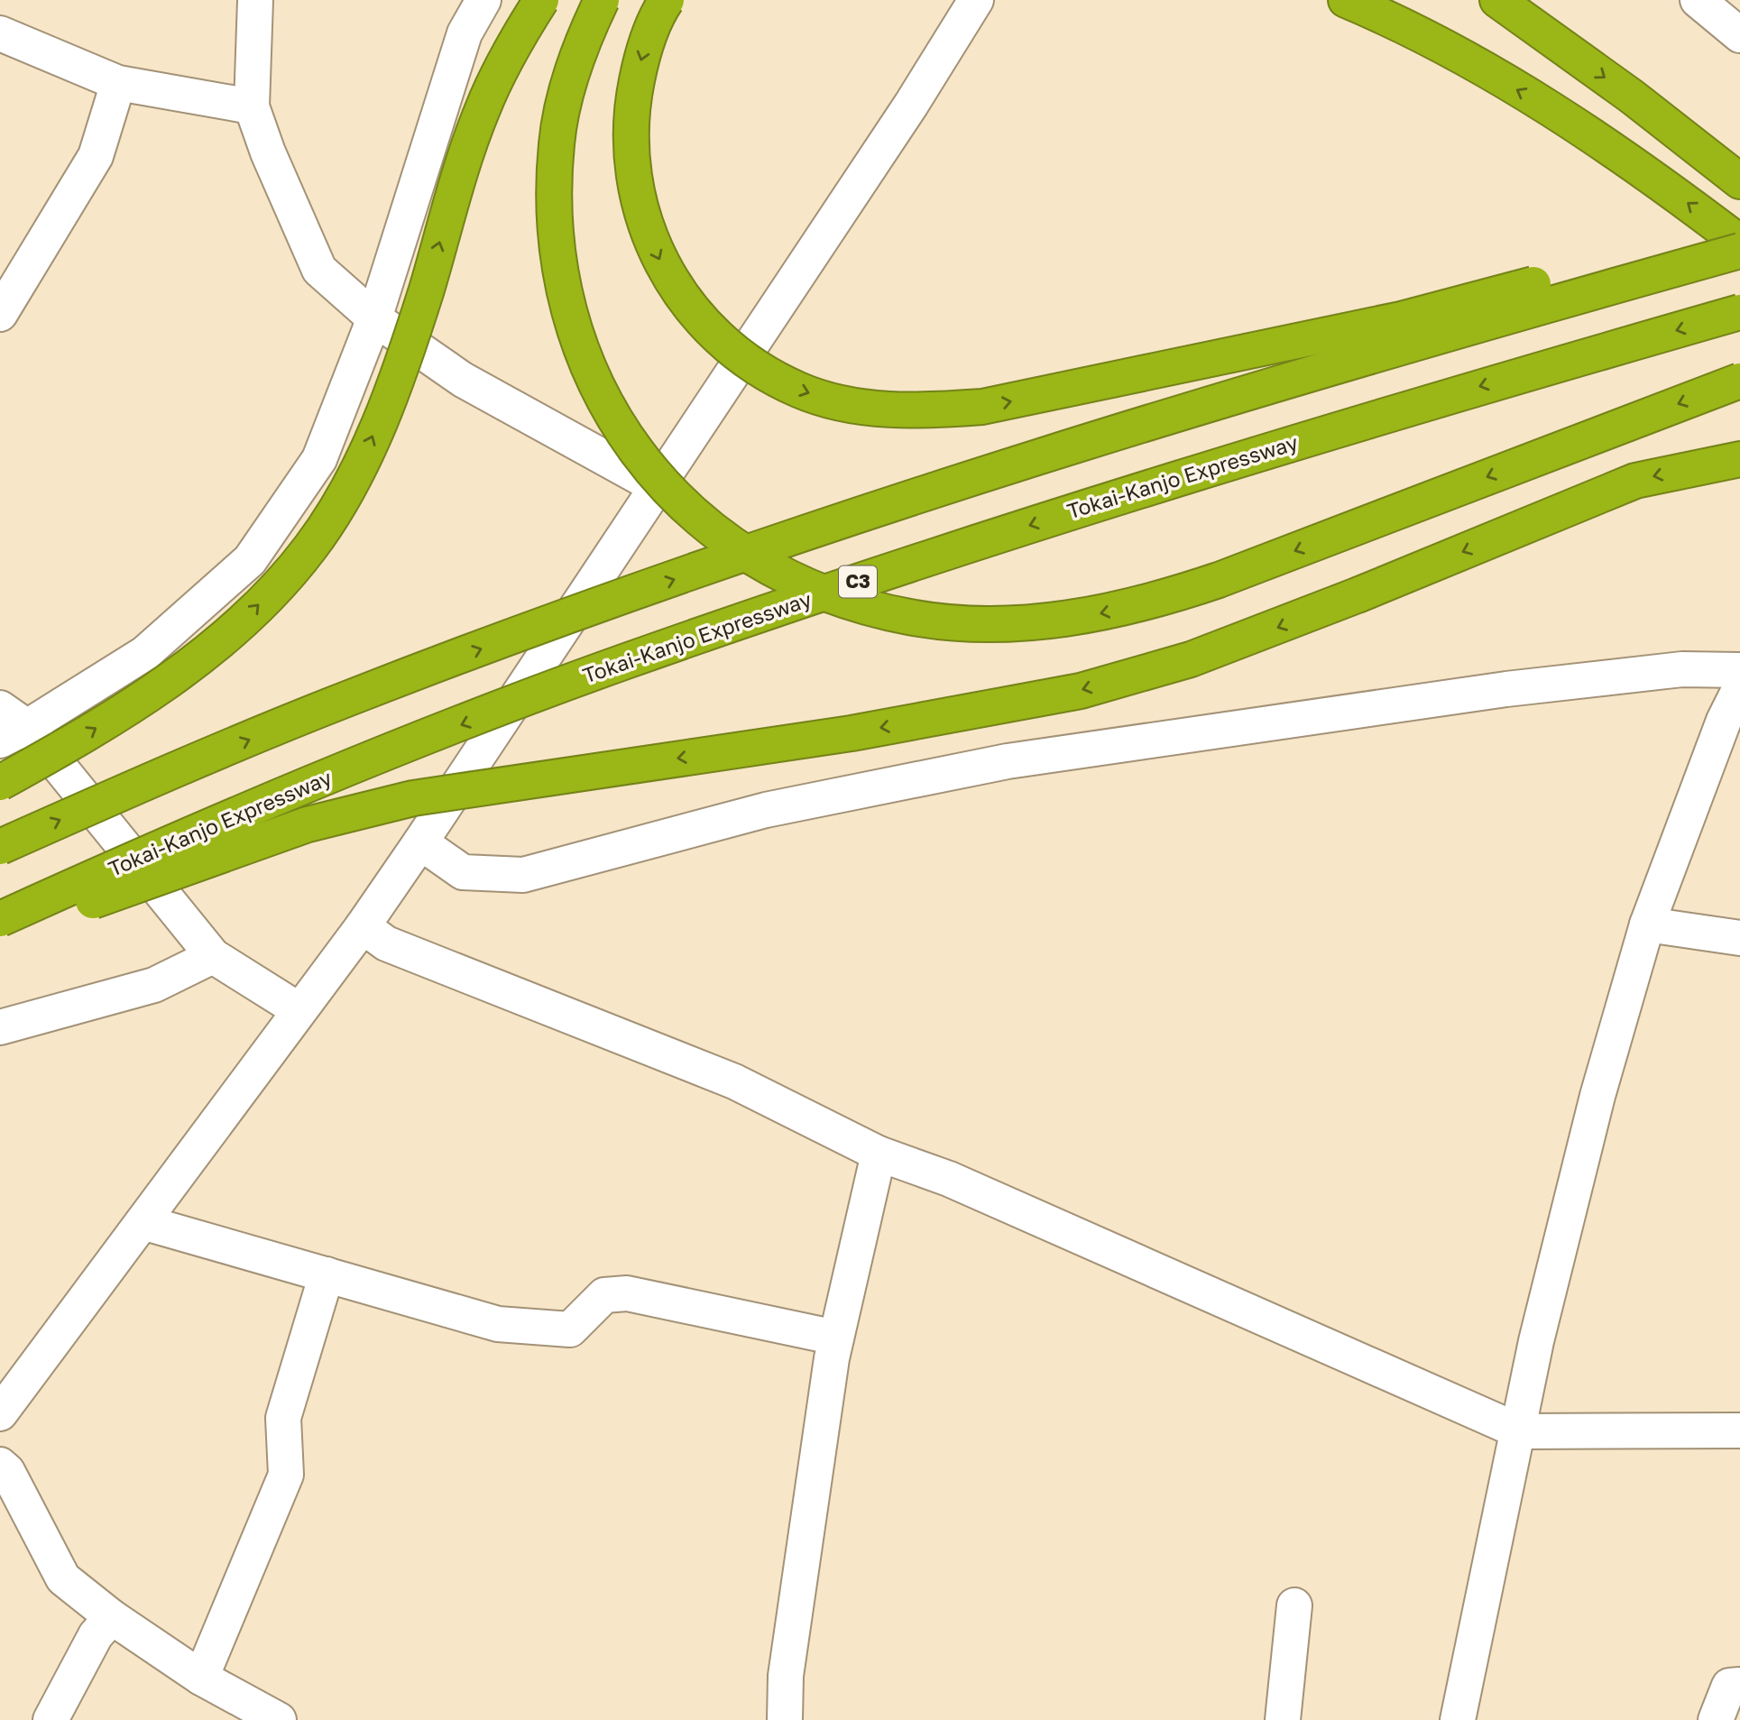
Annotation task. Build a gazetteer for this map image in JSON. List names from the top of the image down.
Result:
{
  "streets": {
    "highway": ["Tokai-Kanjo Expressway", "C3"]
  }
}
